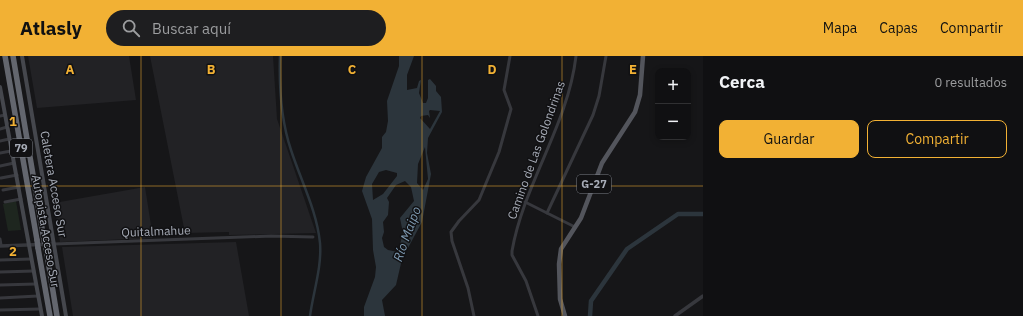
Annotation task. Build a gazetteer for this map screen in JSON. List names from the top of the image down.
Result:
{
  "streets": {
    "highway": ["79", "Autopista Acceso Sur"],
    "main road": ["Caletera Acceso Sur", "G-27"],
    "street": ["Camino de Las Golondrinas", "Quitalmahue"]
  },
  "crossings": [
    ["Caletera Acceso Sur", "Quitalmahue"]
  ],
  "water": ["Río Maipo"],
  "page": {
    "header": "Atlasly",
    "search": "Buscar aquí",
    "nav": ["Mapa", "Capas", "Compartir"],
    "heading": ["Cerca", "0 resultados"],
    "map_buttons": ["+", "−"],
    "buttons": ["Guardar", "Compartir"]
  },
  "grid": {
    "columns": [
      "A",
      "B",
      "C",
      "D",
      "E"
    ],
    "rows": ["1", "2"]
  }
}
